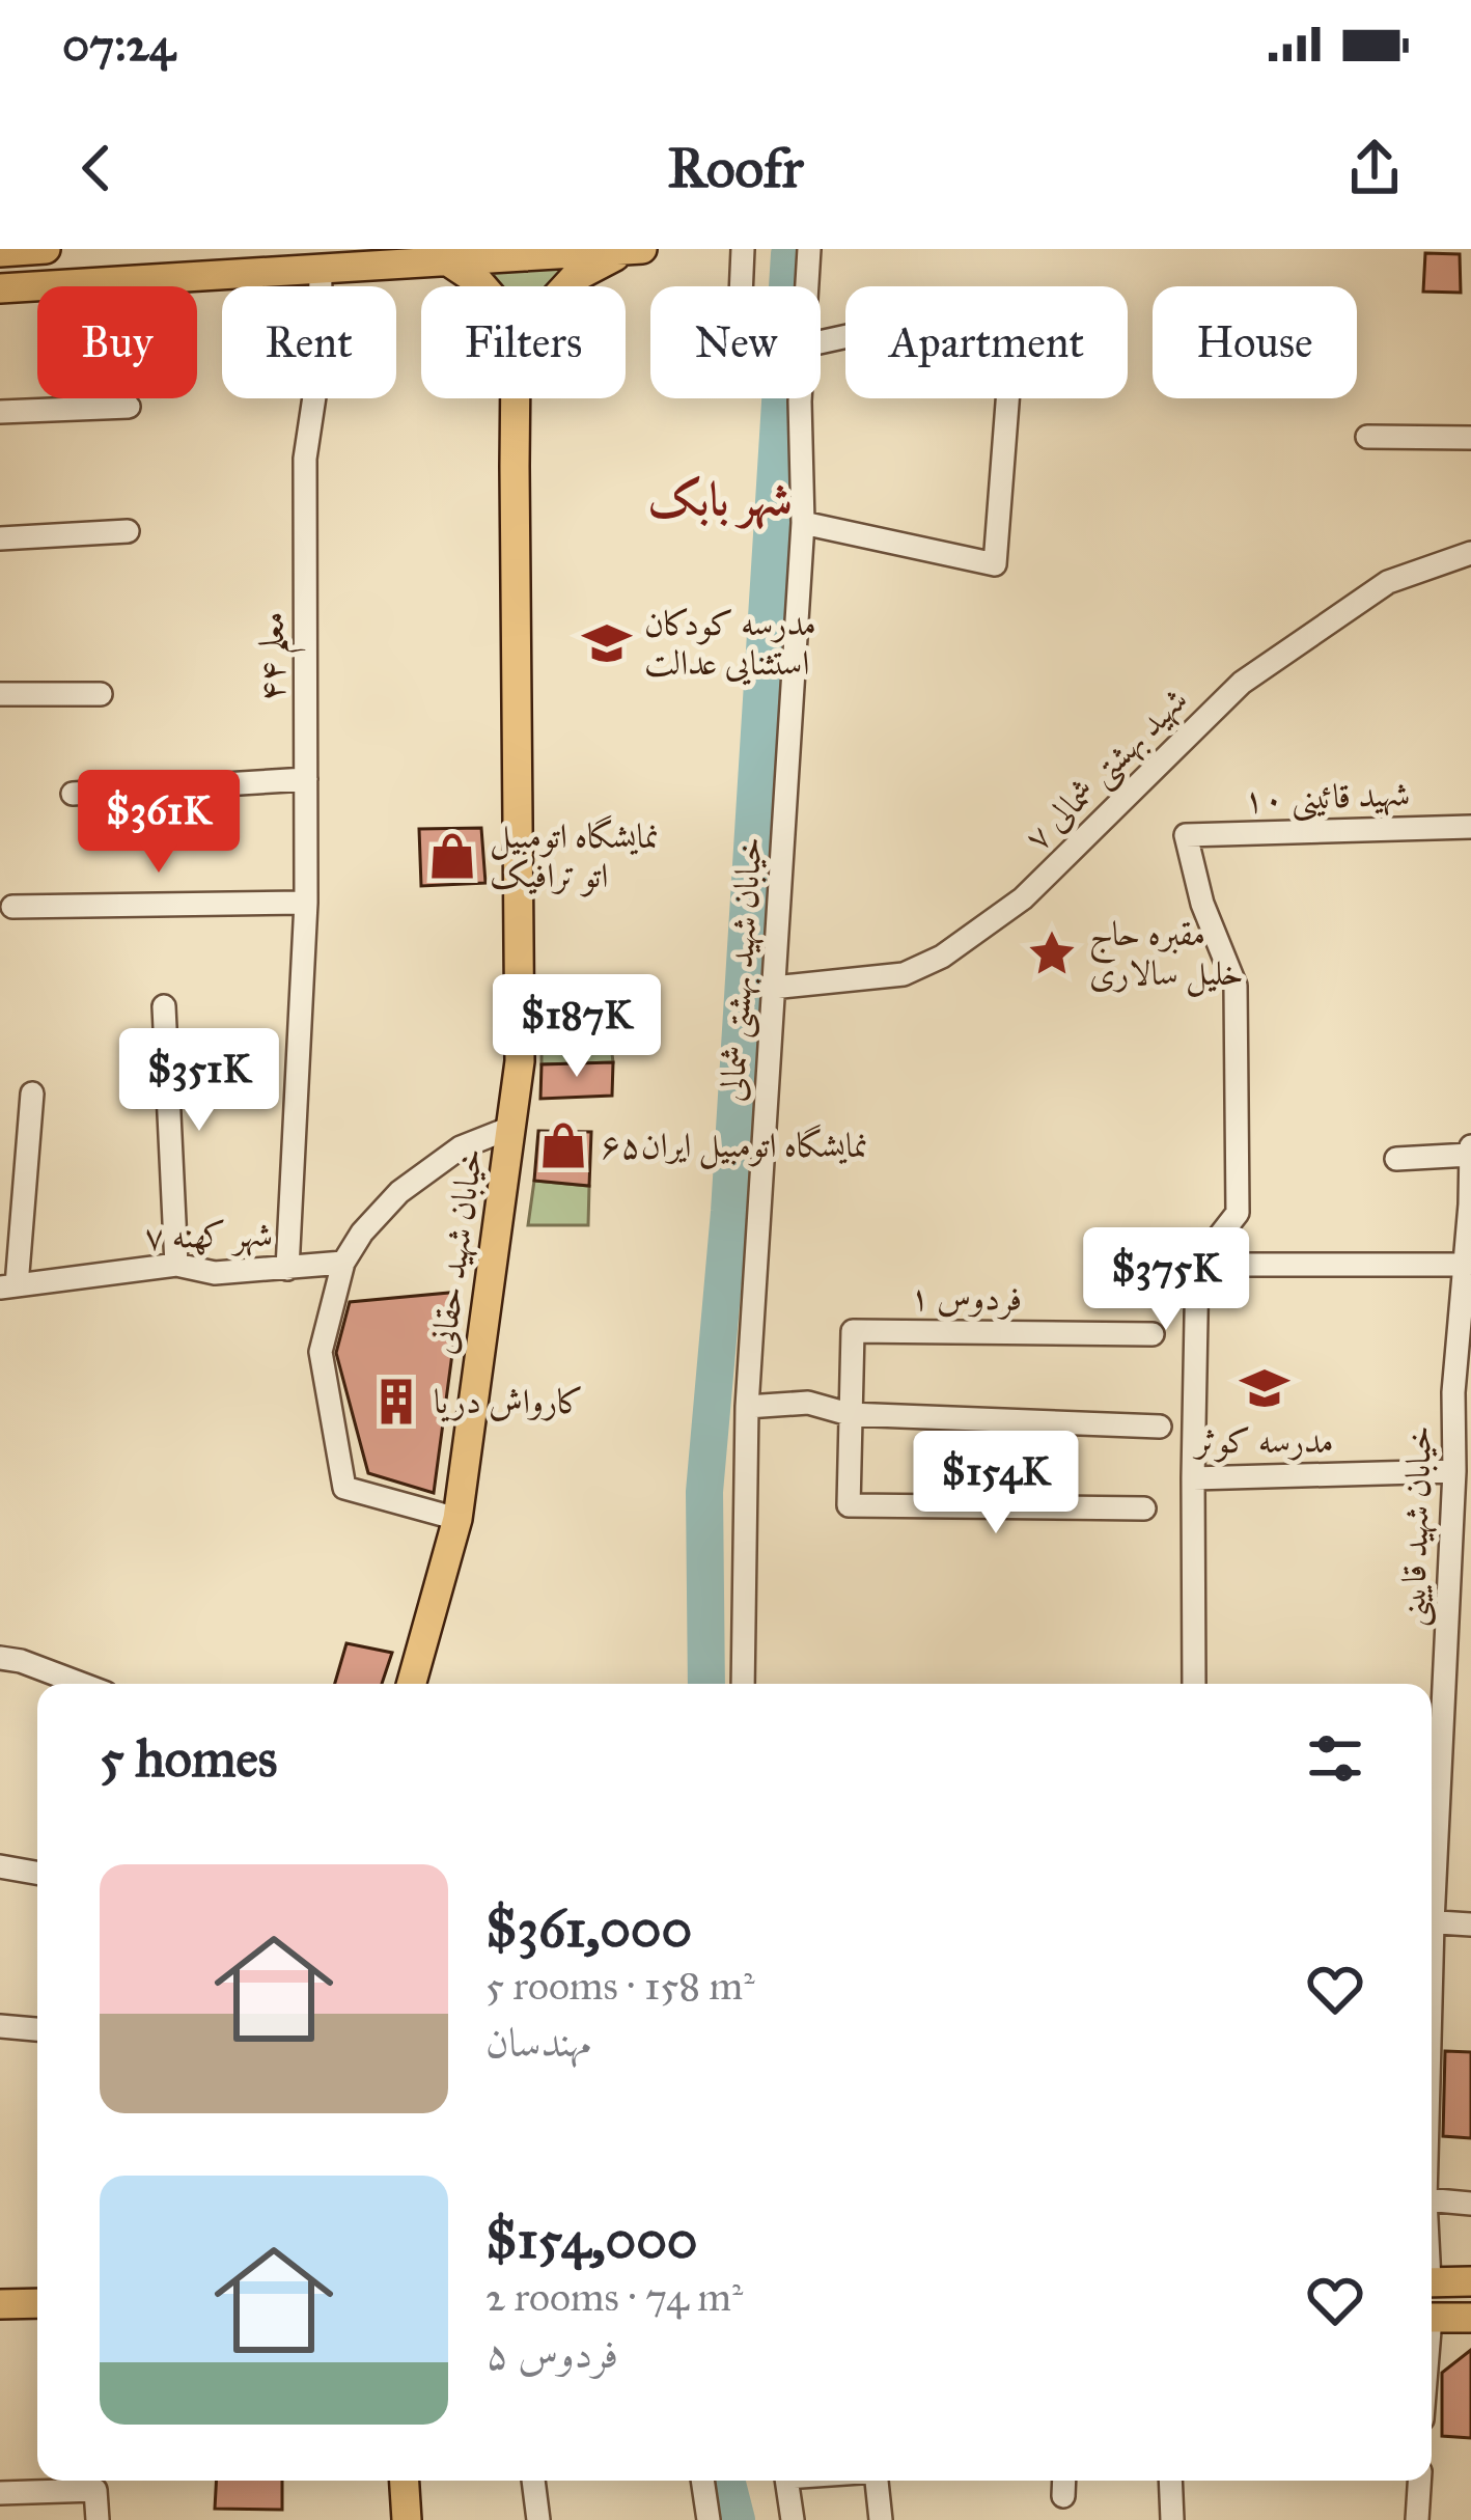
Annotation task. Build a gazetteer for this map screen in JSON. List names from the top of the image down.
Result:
{
  "streets": {
    "main road": ["خیابان شهید حقانی"],
    "street": [
      "معلم ۴۴",
      "شهید بهشتی شمالی ۷",
      "شهید قائینی ۱۰",
      "خیابان شهید بهشتی شمالی",
      "شهر کهنه ۷",
      "فردوس ۱",
      "خیابان شهید قایینی"
    ]
  },
  "crossings": [
    ["معلم ۴۴", "شهر کهنه ۷"],
    ["شهید بهشتی شمالی ۷", "خیابان شهید بهشتی شمالی"]
  ],
  "districts": ["شهر بابک"],
  "places": {
    "school or university": ["مدرسه کودکان استثنایی عدالت", "مدرسه کوثر"],
    "shop": ["نمایشگاه اتومبیل اتو ترافیک", "نمایشگاه اتومبیل ایران۶۵"],
    "place": ["مقبره حاج خلیل سالاری"],
    "building": ["کارواش دریا"]
  },
  "page": {
    "status": "07:24",
    "header": "Roofr",
    "chip": [
      "Buy",
      "Rent",
      "Filters",
      "New",
      "Apartment",
      "House"
    ],
    "price": [
      "$361K",
      "$187K",
      "$351K",
      "$375K",
      "$154K"
    ],
    "heading": "5 homes",
    "list": [
      {
        "name": "$361,000",
        "note": "5 rooms · 158 m² · مهندسان"
      },
      {
        "name": "$154,000",
        "note": "2 rooms · 74 m² · فردوس ۵"
      }
    ]
  }
}
